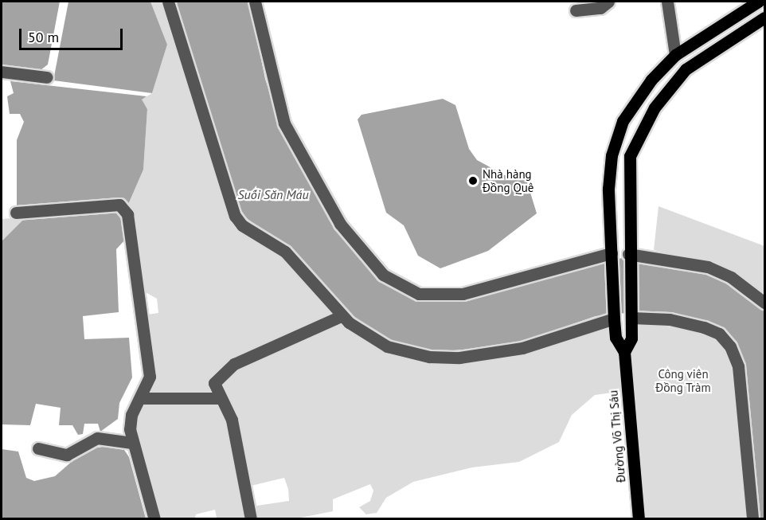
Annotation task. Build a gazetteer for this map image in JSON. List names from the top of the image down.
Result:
{
  "streets": {
    "main road": ["Đường Võ Thị Sáu"]
  },
  "water": ["Suối Săn Máu"],
  "parks": ["Công viên Đồng Tràm"],
  "places": ["Nhà hàng Đồng Quê"],
  "scale_bar": "50 m"
}
